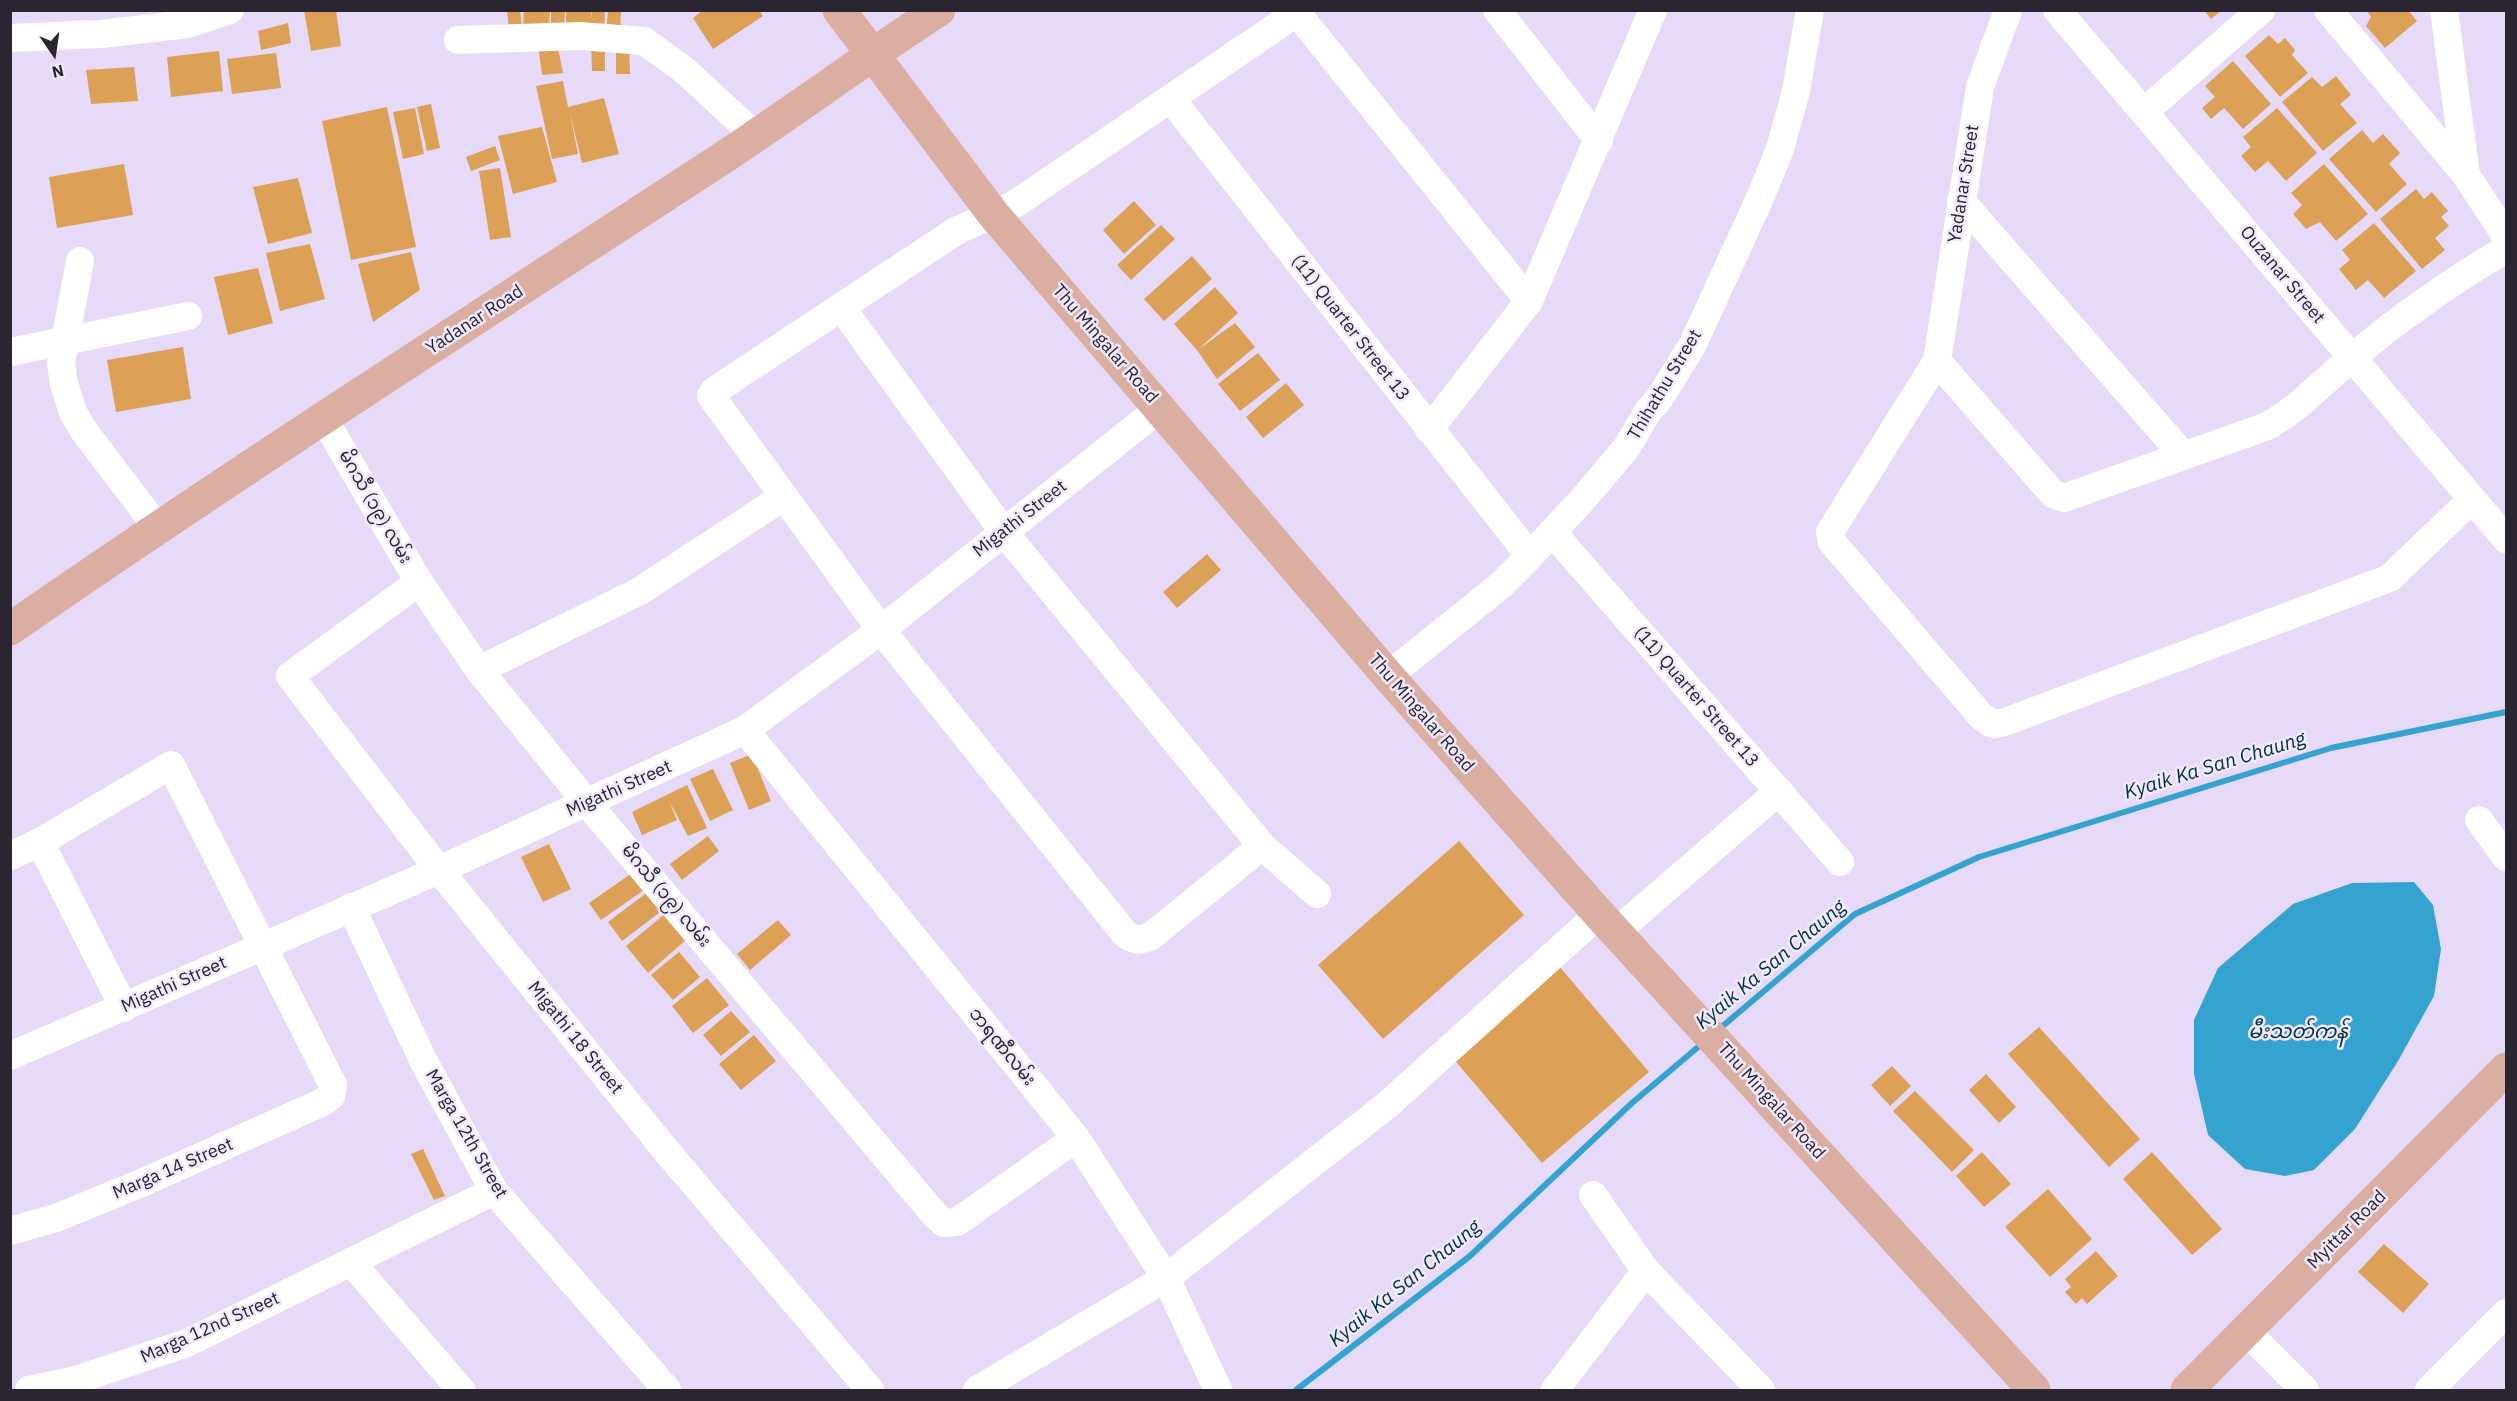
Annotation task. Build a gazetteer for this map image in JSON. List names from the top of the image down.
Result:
{
  "streets": {
    "main road": ["Yadanar Road", "Thu Mingalar Road", "Myittar Road"],
    "street": [
      "Yadanar Street",
      "Ouzanar Street",
      "(11) Quarter Street 13",
      "Thihathu Street",
      "မိဂသီ (၁၉) လမ်း",
      "Migathi Street",
      "Migathi 18 Street",
      "ဘရဏီလမ်း",
      "Marga 12th Street",
      "Marga 14 Street",
      "Marga 12nd Street"
    ]
  },
  "crossings": [
    ["Yadanar Road", "Thu Mingalar Road"],
    ["Yadanar Road", "မိဂသီ (၁၉) လမ်း"],
    ["(11) Quarter Street 13", "Thihathu Street"],
    ["Thu Mingalar Road", "Thihathu Street"],
    ["Thu Mingalar Road", "Migathi Street"],
    ["မိဂသီ (၁၉) လမ်း", "Migathi Street"],
    ["မိဂသီ (၁၉) လမ်း", "Migathi 18 Street"],
    ["မိဂသီ (၁၉) လမ်း", "ဘရဏီလမ်း"],
    ["Migathi Street", "Migathi 18 Street"],
    ["Migathi Street", "ဘရဏီလမ်း"],
    ["Migathi Street", "Marga 12th Street"],
    ["Migathi Street", "Marga 14 Street"],
    ["Marga 12th Street", "Marga 12nd Street"]
  ],
  "water": ["Kyaik Ka San Chaung", "မီးသတ်ကန်"],
  "north": "bottom"
}
